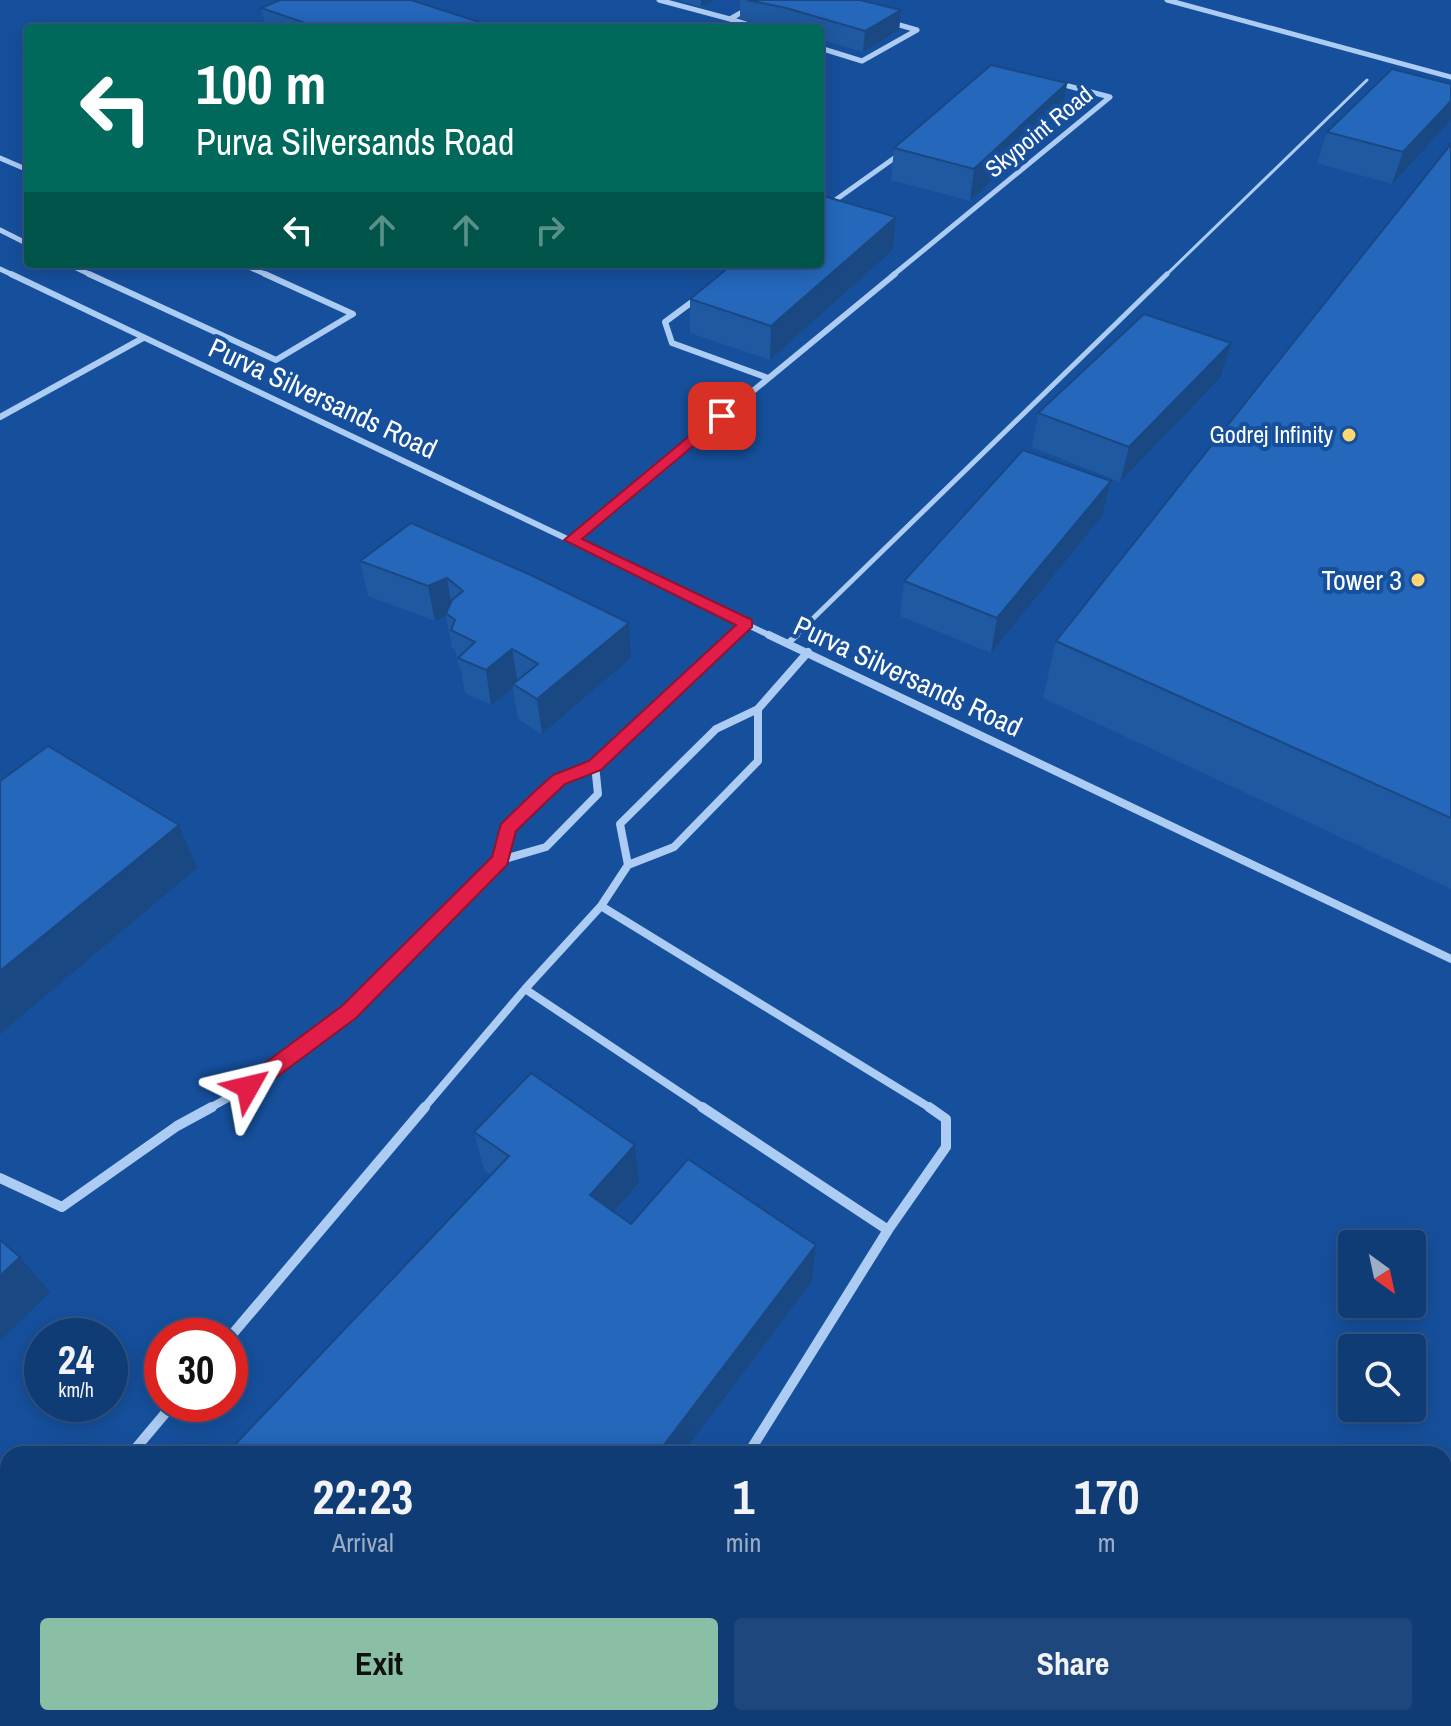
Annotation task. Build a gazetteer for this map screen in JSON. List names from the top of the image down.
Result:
{
  "streets": {
    "street": ["Skypoint Road", "Purva Silversands Road"]
  },
  "crossings": [
    ["Skypoint Road", "Purva Silversands Road"]
  ],
  "places": ["Godrej Infinity", "Tower 3"],
  "north": "bottom right",
  "page": {
    "turn": ["100 m", "Purva Silversands Road"],
    "speed": "24 km/h",
    "limit": "30",
    "eta": [
      "22:23",
      "Arrival",
      "1",
      "min",
      "170",
      "m"
    ],
    "buttons": ["Exit", "Share"]
  }
}
